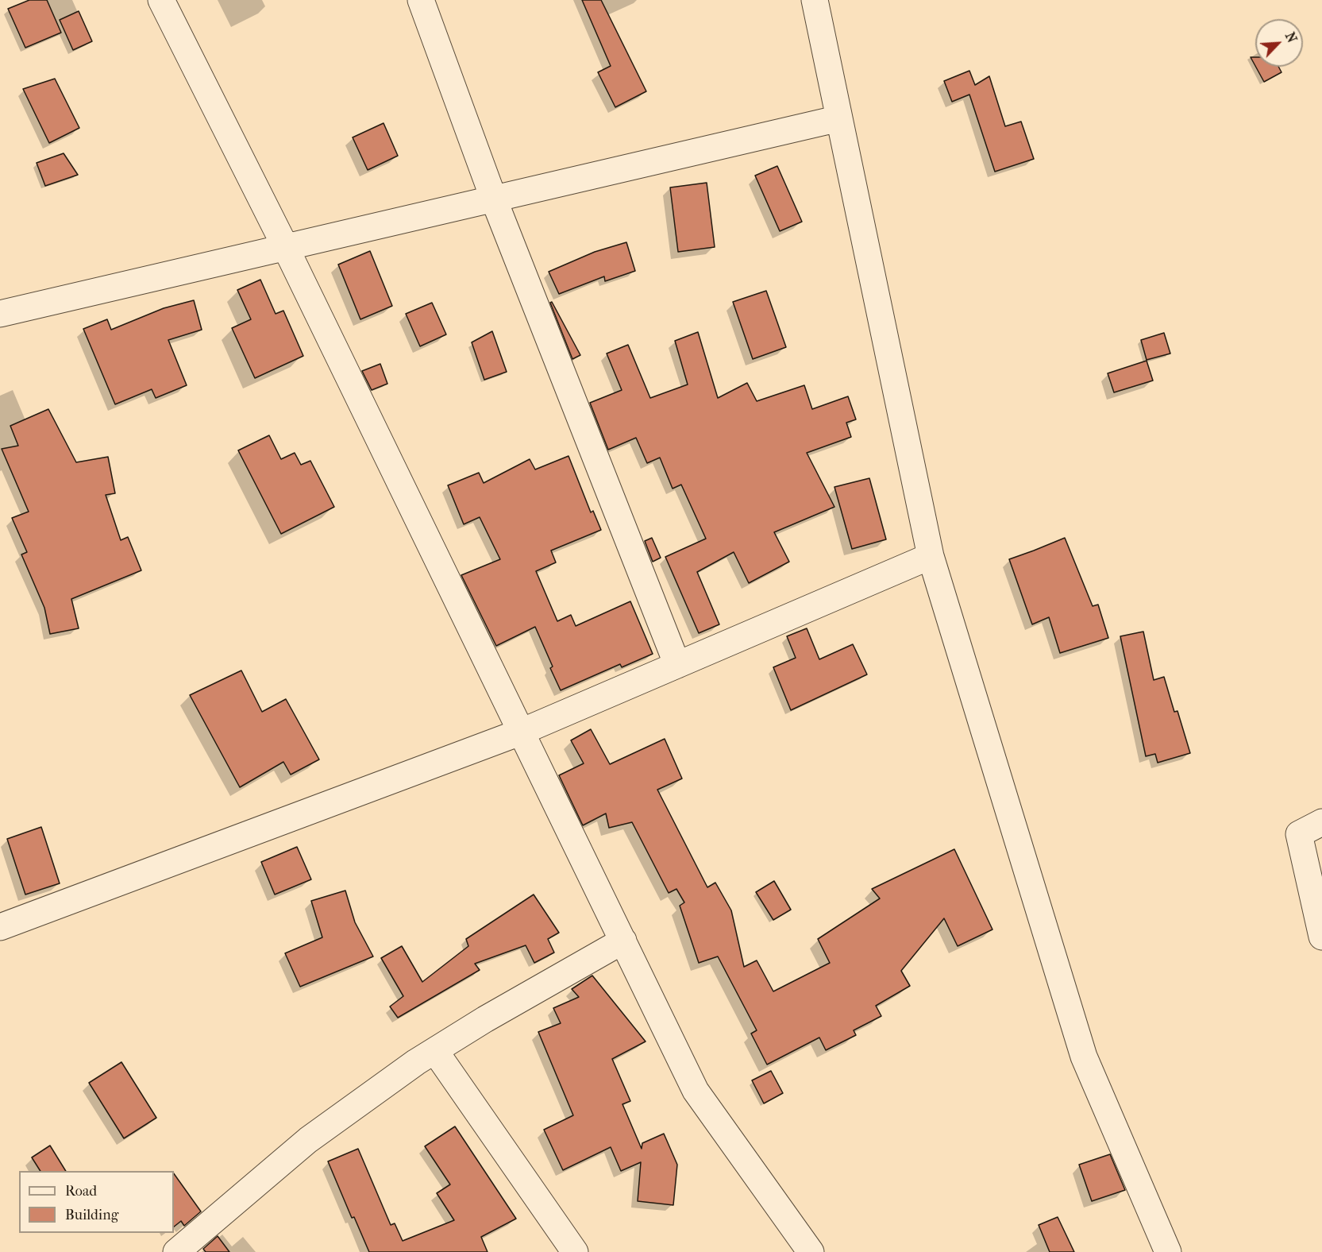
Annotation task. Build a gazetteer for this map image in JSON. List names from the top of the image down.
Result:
{
  "legend": ["Road", "Building"],
  "north": "top right"
}
